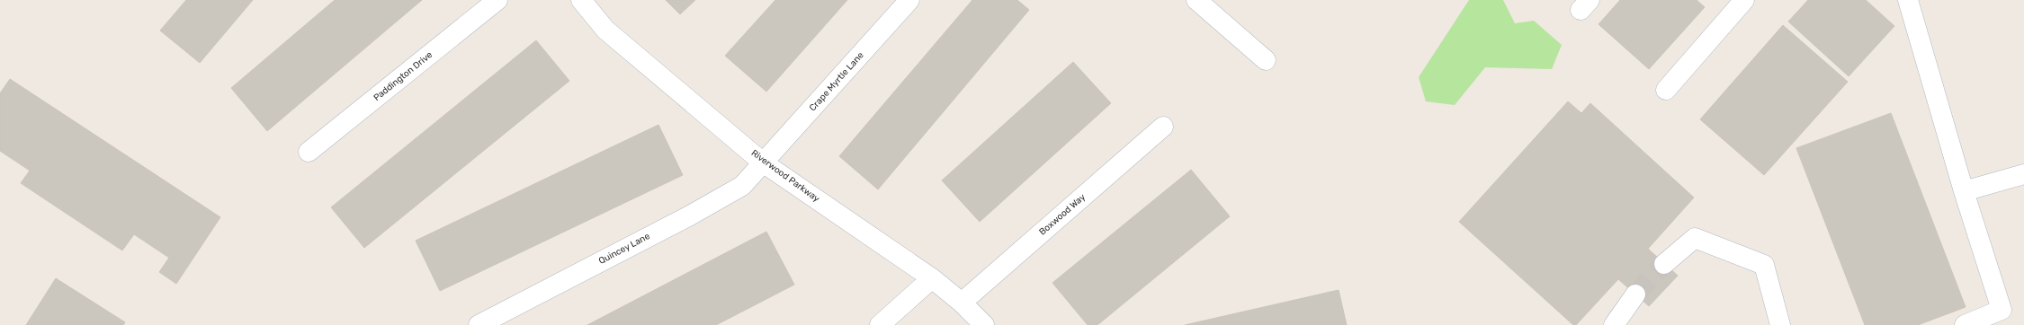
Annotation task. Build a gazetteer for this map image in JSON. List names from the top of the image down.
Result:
{
  "streets": {
    "street": [
      "Paddington Drive",
      "Crape Myrtle Lane",
      "Riverwood Parkway",
      "Boxwood Way",
      "Quincey Lane"
    ]
  },
  "crossings": [
    ["Crape Myrtle Lane", "Riverwood Parkway"],
    ["Crape Myrtle Lane", "Quincey Lane"],
    ["Riverwood Parkway", "Boxwood Way"],
    ["Riverwood Parkway", "Quincey Lane"]
  ]
}
